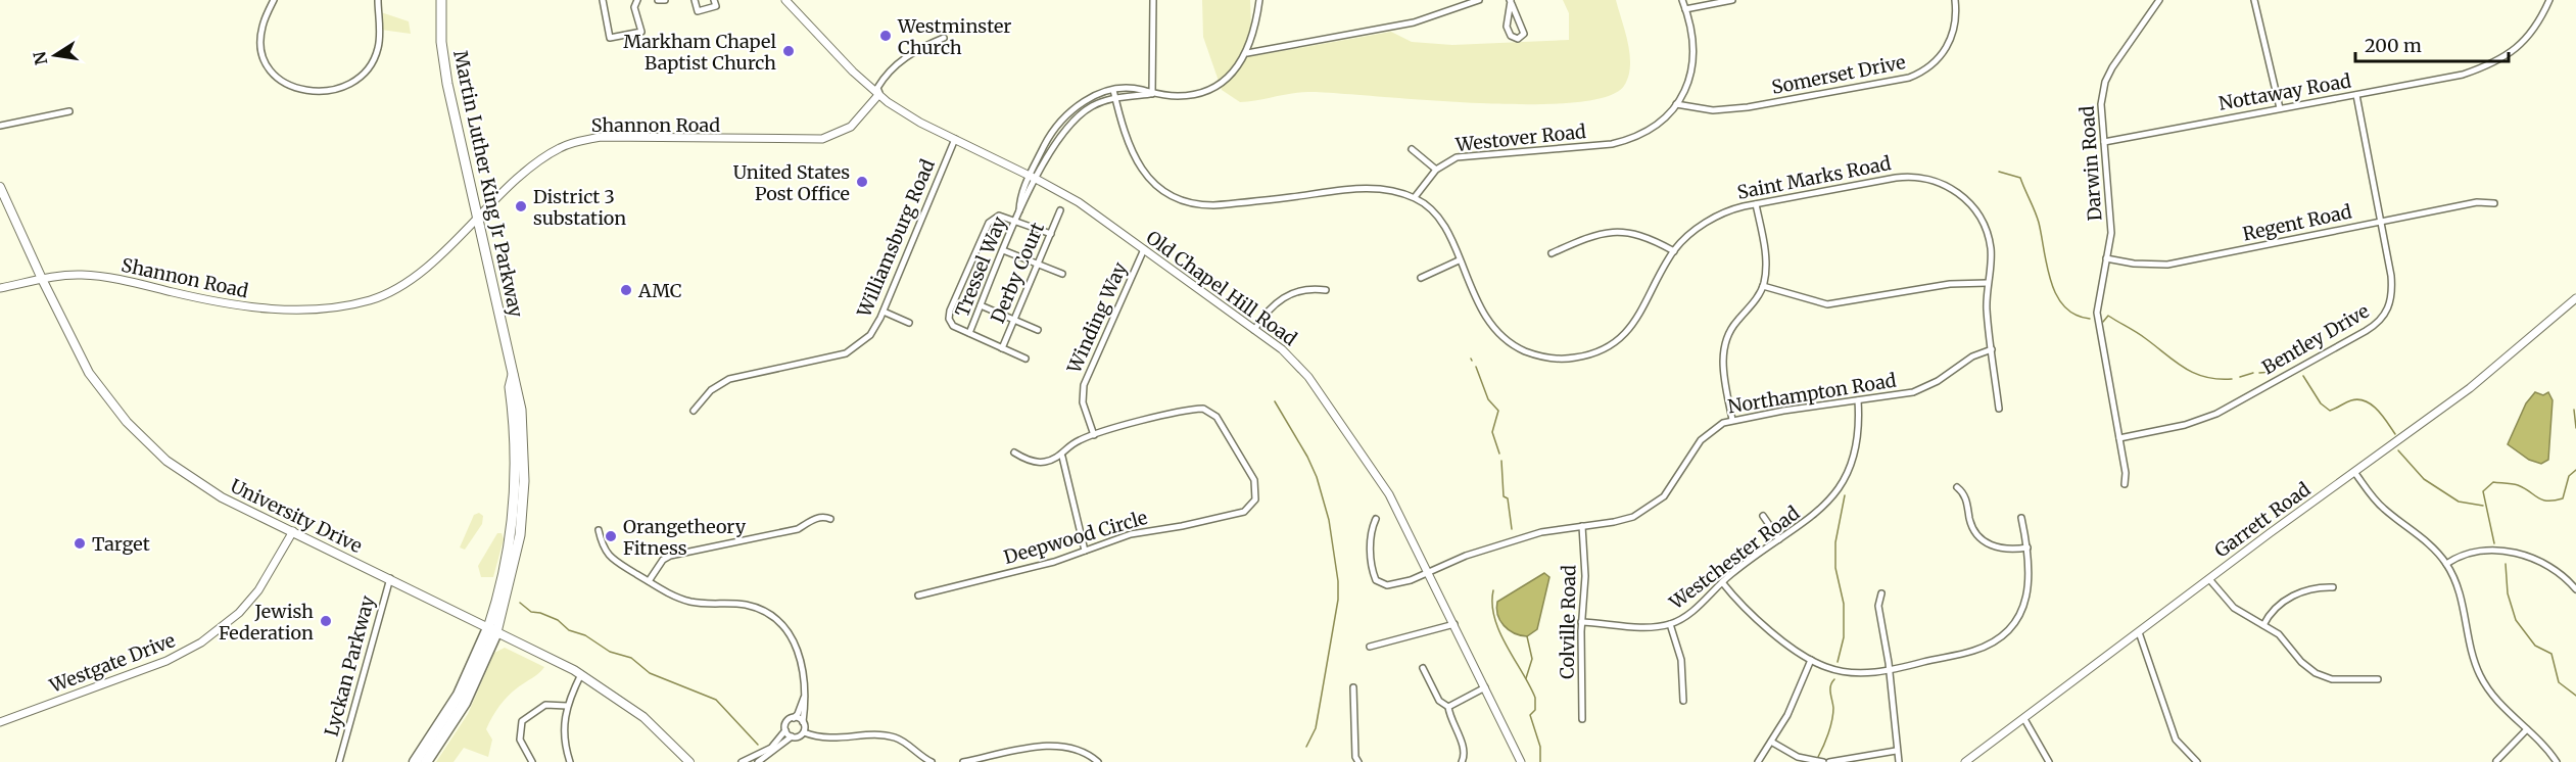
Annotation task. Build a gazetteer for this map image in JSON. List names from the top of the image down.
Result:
{
  "streets": {
    "main road": ["Martin Luther King Jr Parkway", "University Drive"],
    "street": [
      "Somerset Drive",
      "Nottaway Road",
      "Shannon Road",
      "Westover Road",
      "Darwin Road",
      "Saint Marks Road",
      "Regent Road",
      "Williamsburg Road",
      "Tressel Way",
      "Derby Court",
      "Old Chapel Hill Road",
      "Winding Way",
      "Bentley Drive",
      "Northampton Road",
      "Garrett Road",
      "Deepwood Circle",
      "Westchester Road",
      "Colville Road",
      "Westgate Drive",
      "Lyckan Parkway"
    ]
  },
  "crossings": [
    ["Somerset Drive", "Westover Road"],
    ["Nottaway Road", "Darwin Road"],
    ["Nottaway Road", "Bentley Drive"],
    ["Shannon Road", "Martin Luther King Jr Parkway"],
    ["Shannon Road", "Old Chapel Hill Road"],
    ["Shannon Road", "University Drive"],
    ["Westover Road", "Saint Marks Road"],
    ["Darwin Road", "Regent Road"],
    ["Darwin Road", "Bentley Drive"],
    ["Saint Marks Road", "Northampton Road"],
    ["Martin Luther King Jr Parkway", "University Drive"],
    ["Regent Road", "Bentley Drive"],
    ["Williamsburg Road", "Old Chapel Hill Road"],
    ["Tressel Way", "Old Chapel Hill Road"],
    ["Old Chapel Hill Road", "Winding Way"],
    ["Old Chapel Hill Road", "Northampton Road"],
    ["Winding Way", "Deepwood Circle"],
    ["Northampton Road", "Westchester Road"],
    ["Northampton Road", "Colville Road"],
    ["University Drive", "Westgate Drive"],
    ["University Drive", "Lyckan Parkway"],
    ["Westchester Road", "Colville Road"]
  ],
  "places": [
    "Westminster Church",
    "Markham Chapel Baptist Church",
    "United States Post Office",
    "District 3 substation",
    "AMC",
    "Orangetheory Fitness",
    "Target",
    "Jewish Federation"
  ],
  "scale_bar": "200 m",
  "north": "left"
}
